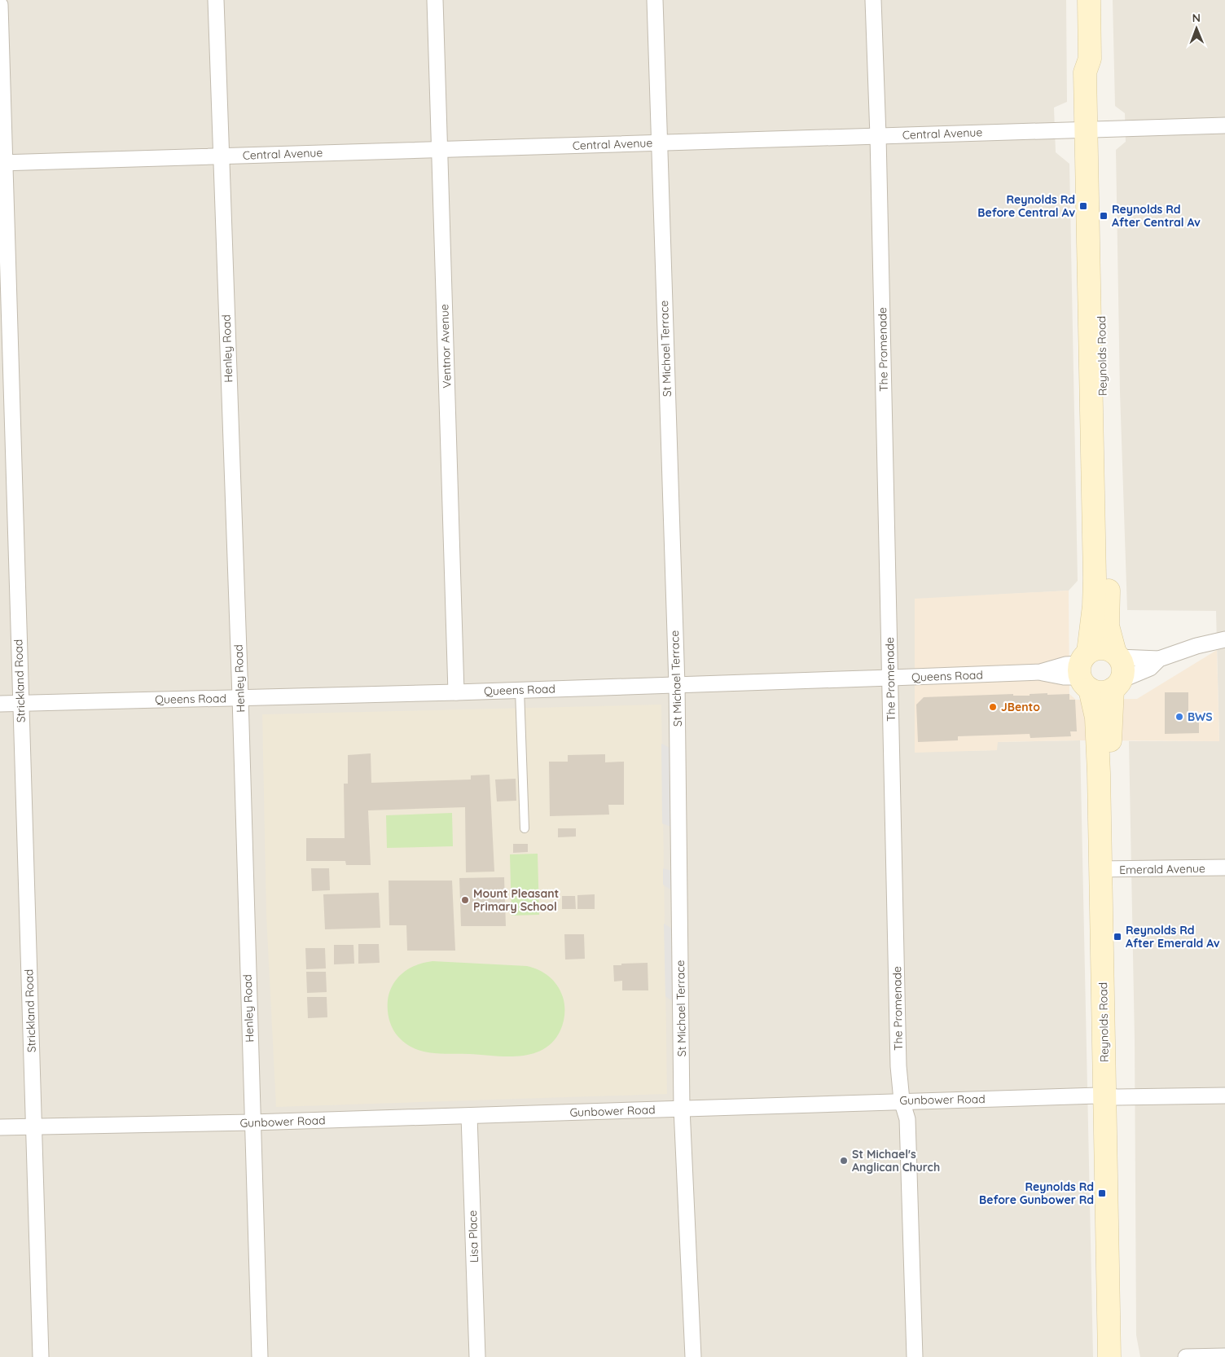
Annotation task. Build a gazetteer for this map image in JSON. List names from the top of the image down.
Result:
{
  "streets": {
    "main road": ["Reynolds Road"],
    "street": [
      "Central Avenue",
      "Ventnor Avenue",
      "Henley Road",
      "St Michael Terrace",
      "The Promenade",
      "Queens Road",
      "Strickland Road",
      "Emerald Avenue",
      "Gunbower Road",
      "Lisa Place"
    ]
  },
  "crossings": [
    ["Central Avenue", "Ventnor Avenue"],
    ["Central Avenue", "Henley Road"],
    ["Central Avenue", "St Michael Terrace"],
    ["Central Avenue", "The Promenade"],
    ["Central Avenue", "Reynolds Road"],
    ["Central Avenue", "Strickland Road"],
    ["Ventnor Avenue", "Queens Road"],
    ["Henley Road", "Queens Road"],
    ["Henley Road", "Gunbower Road"],
    ["St Michael Terrace", "Queens Road"],
    ["St Michael Terrace", "Gunbower Road"],
    ["The Promenade", "Queens Road"],
    ["The Promenade", "Gunbower Road"],
    ["Reynolds Road", "Queens Road"],
    ["Reynolds Road", "Emerald Avenue"],
    ["Reynolds Road", "Gunbower Road"],
    ["Queens Road", "Strickland Road"],
    ["Strickland Road", "Gunbower Road"],
    ["Gunbower Road", "Lisa Place"]
  ],
  "places": {
    "transit": [
      "Reynolds Rd Before Central Av",
      "Reynolds Rd After Central Av",
      "Reynolds Rd After Emerald Av",
      "Reynolds Rd Before Gunbower Rd"
    ],
    "other": [
      "JBento",
      "BWS",
      "Mount Pleasant Primary School",
      "St Michael's Anglican Church"
    ]
  },
  "north": "top"
}
